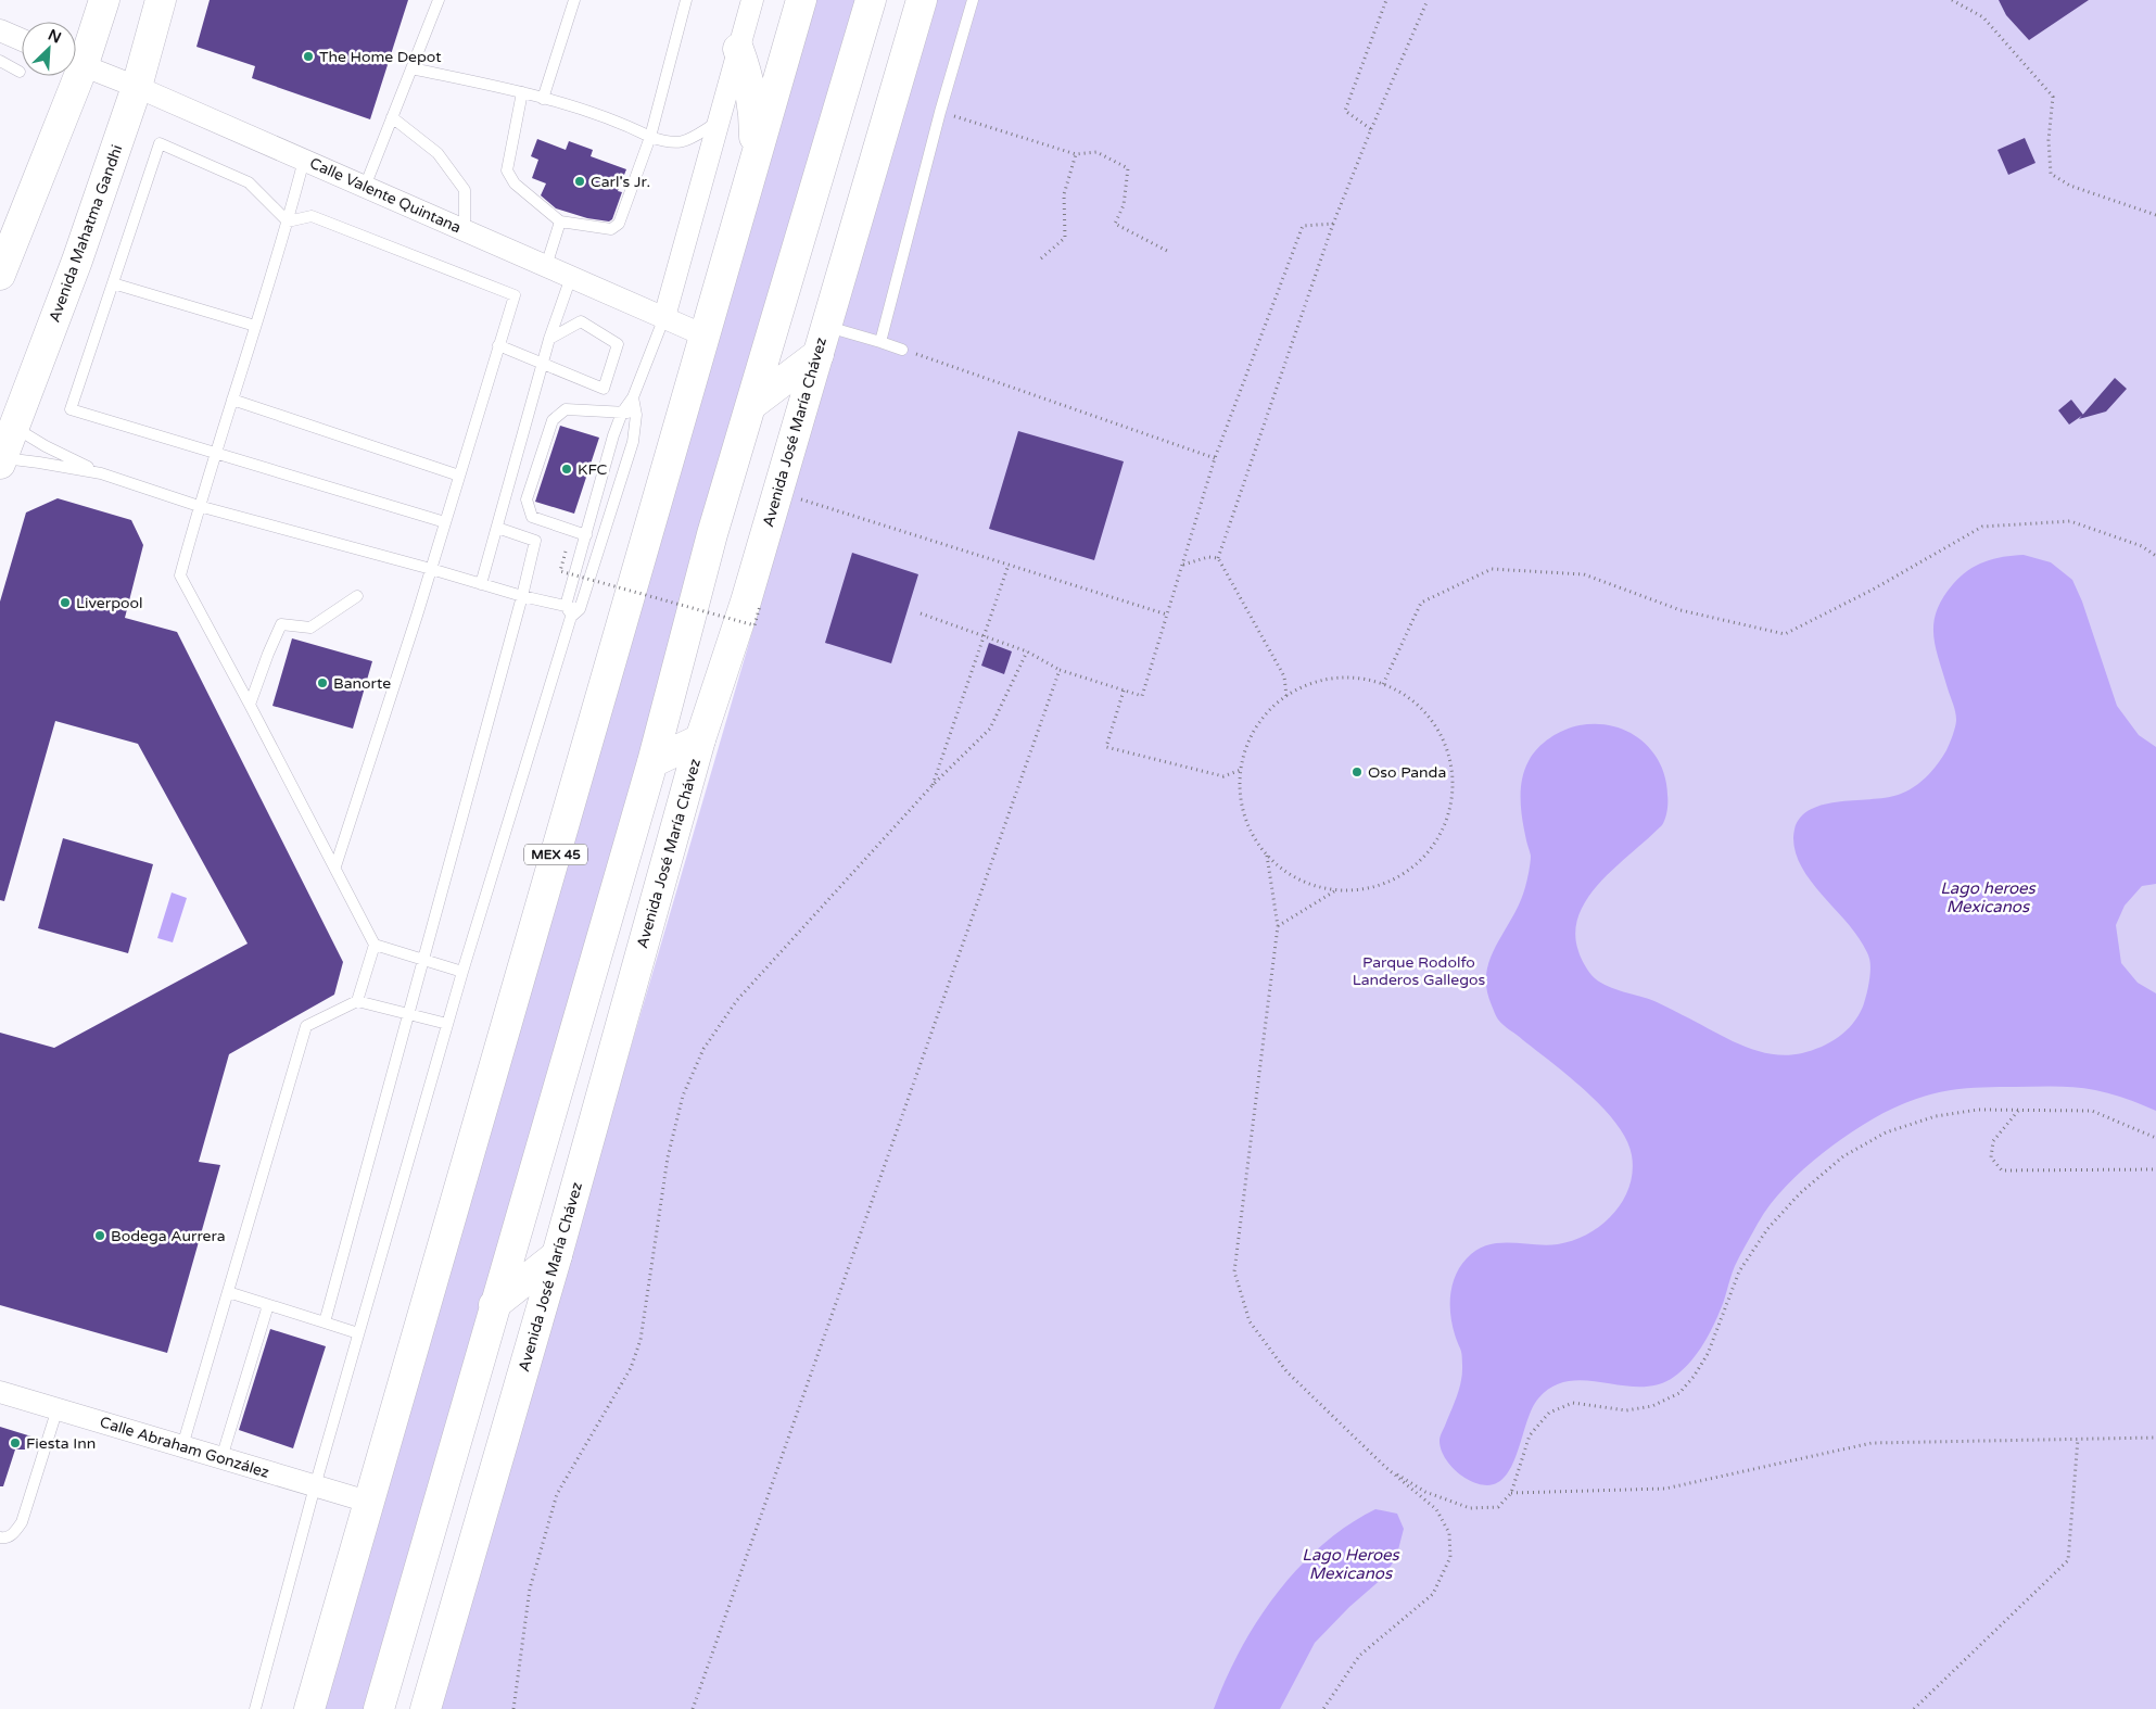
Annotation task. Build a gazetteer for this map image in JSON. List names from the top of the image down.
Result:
{
  "streets": {
    "main road": ["Avenida Mahatma Gandhi", "Avenida José María Chávez", "MEX 45"],
    "street": ["Calle Valente Quintana", "Calle Abraham González"]
  },
  "crossings": [
    ["Calle Valente Quintana", "Avenida Mahatma Gandhi"],
    ["Calle Valente Quintana", "MEX 45"],
    ["MEX 45", "Calle Abraham González"]
  ],
  "water": ["Lago heroes Mexicanos", "Lago Heroes Mexicanos"],
  "parks": ["Parque Rodolfo Landeros Gallegos"],
  "places": [
    "The Home Depot",
    "Carl's Jr.",
    "KFC",
    "Liverpool",
    "Banorte",
    "Oso Panda",
    "Bodega Aurrera",
    "Fiesta Inn"
  ],
  "north": "top right"
}
